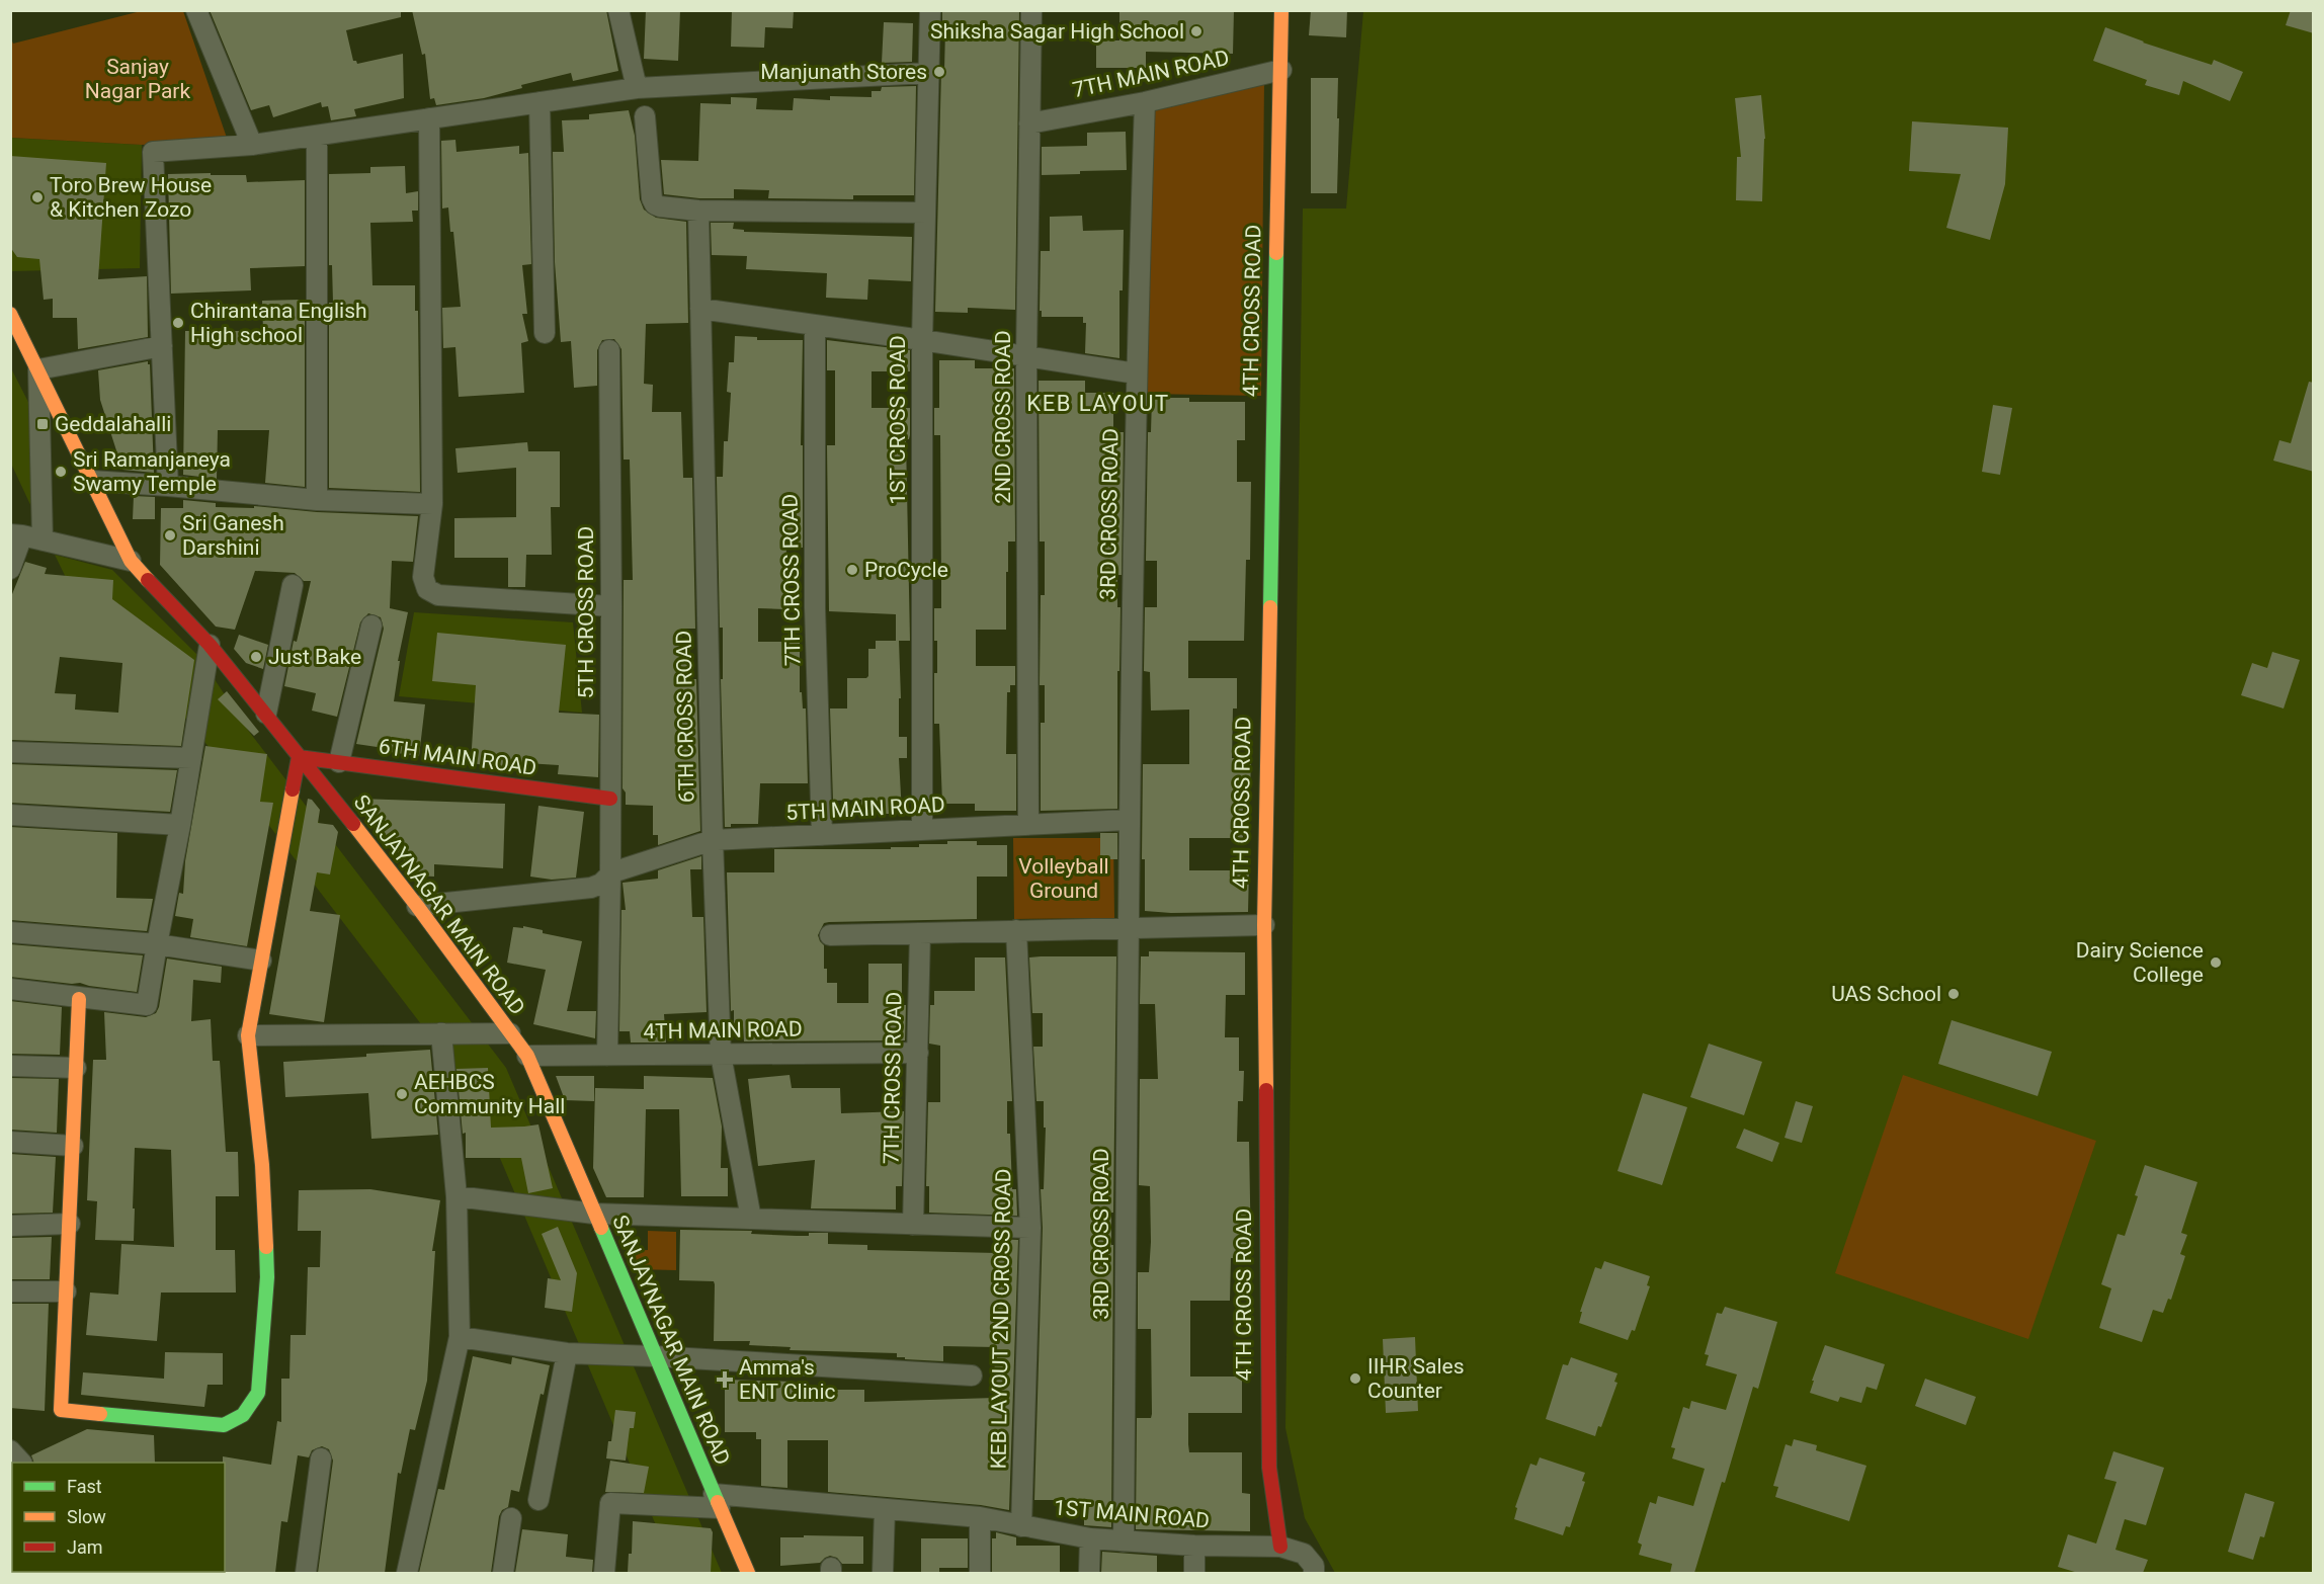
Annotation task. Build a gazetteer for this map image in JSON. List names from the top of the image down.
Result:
{
  "streets": {
    "street": [
      "7TH MAIN ROAD",
      "4TH CROSS ROAD",
      "2ND CROSS ROAD",
      "1ST CROSS ROAD",
      "3RD CROSS ROAD",
      "7TH CROSS ROAD",
      "5TH CROSS ROAD",
      "6TH CROSS ROAD",
      "6TH MAIN ROAD",
      "5TH MAIN ROAD",
      "SANJAYNAGAR MAIN ROAD",
      "4TH MAIN ROAD",
      "KEB LAYOUT 2ND CROSS ROAD",
      "1ST MAIN ROAD"
    ]
  },
  "crossings": [
    ["7TH MAIN ROAD", "4TH CROSS ROAD"],
    ["7TH MAIN ROAD", "2ND CROSS ROAD"],
    ["7TH MAIN ROAD", "3RD CROSS ROAD"],
    ["4TH CROSS ROAD", "1ST MAIN ROAD"],
    ["2ND CROSS ROAD", "5TH MAIN ROAD"],
    ["1ST CROSS ROAD", "5TH MAIN ROAD"],
    ["3RD CROSS ROAD", "5TH MAIN ROAD"],
    ["3RD CROSS ROAD", "1ST MAIN ROAD"],
    ["7TH CROSS ROAD", "5TH MAIN ROAD"],
    ["7TH CROSS ROAD", "4TH MAIN ROAD"],
    ["5TH CROSS ROAD", "6TH MAIN ROAD"],
    ["5TH CROSS ROAD", "5TH MAIN ROAD"],
    ["5TH CROSS ROAD", "4TH MAIN ROAD"],
    ["6TH CROSS ROAD", "5TH MAIN ROAD"],
    ["6TH CROSS ROAD", "4TH MAIN ROAD"],
    ["6TH MAIN ROAD", "SANJAYNAGAR MAIN ROAD"],
    ["5TH MAIN ROAD", "SANJAYNAGAR MAIN ROAD"],
    ["SANJAYNAGAR MAIN ROAD", "4TH MAIN ROAD"],
    ["SANJAYNAGAR MAIN ROAD", "1ST MAIN ROAD"],
    ["KEB LAYOUT 2ND CROSS ROAD", "1ST MAIN ROAD"]
  ],
  "districts": ["KEB LAYOUT"],
  "parks": ["Sanjay Nagar Park", "Volleyball Ground"],
  "places": {
    "other": [
      "Shiksha Sagar High School",
      "Manjunath Stores",
      "Toro Brew House & Kitchen Zozo",
      "Chirantana English High school",
      "Sri Ramanjaneya Swamy Temple",
      "Sri Ganesh Darshini",
      "ProCycle",
      "Just Bake",
      "Dairy Science College",
      "UAS School",
      "AEHBCS Community Hall",
      "IIHR Sales Counter"
    ],
    "transit": ["Geddalahalli"],
    "health": ["Amma's ENT Clinic"]
  },
  "legend": ["Fast", "Slow", "Jam"]
}
